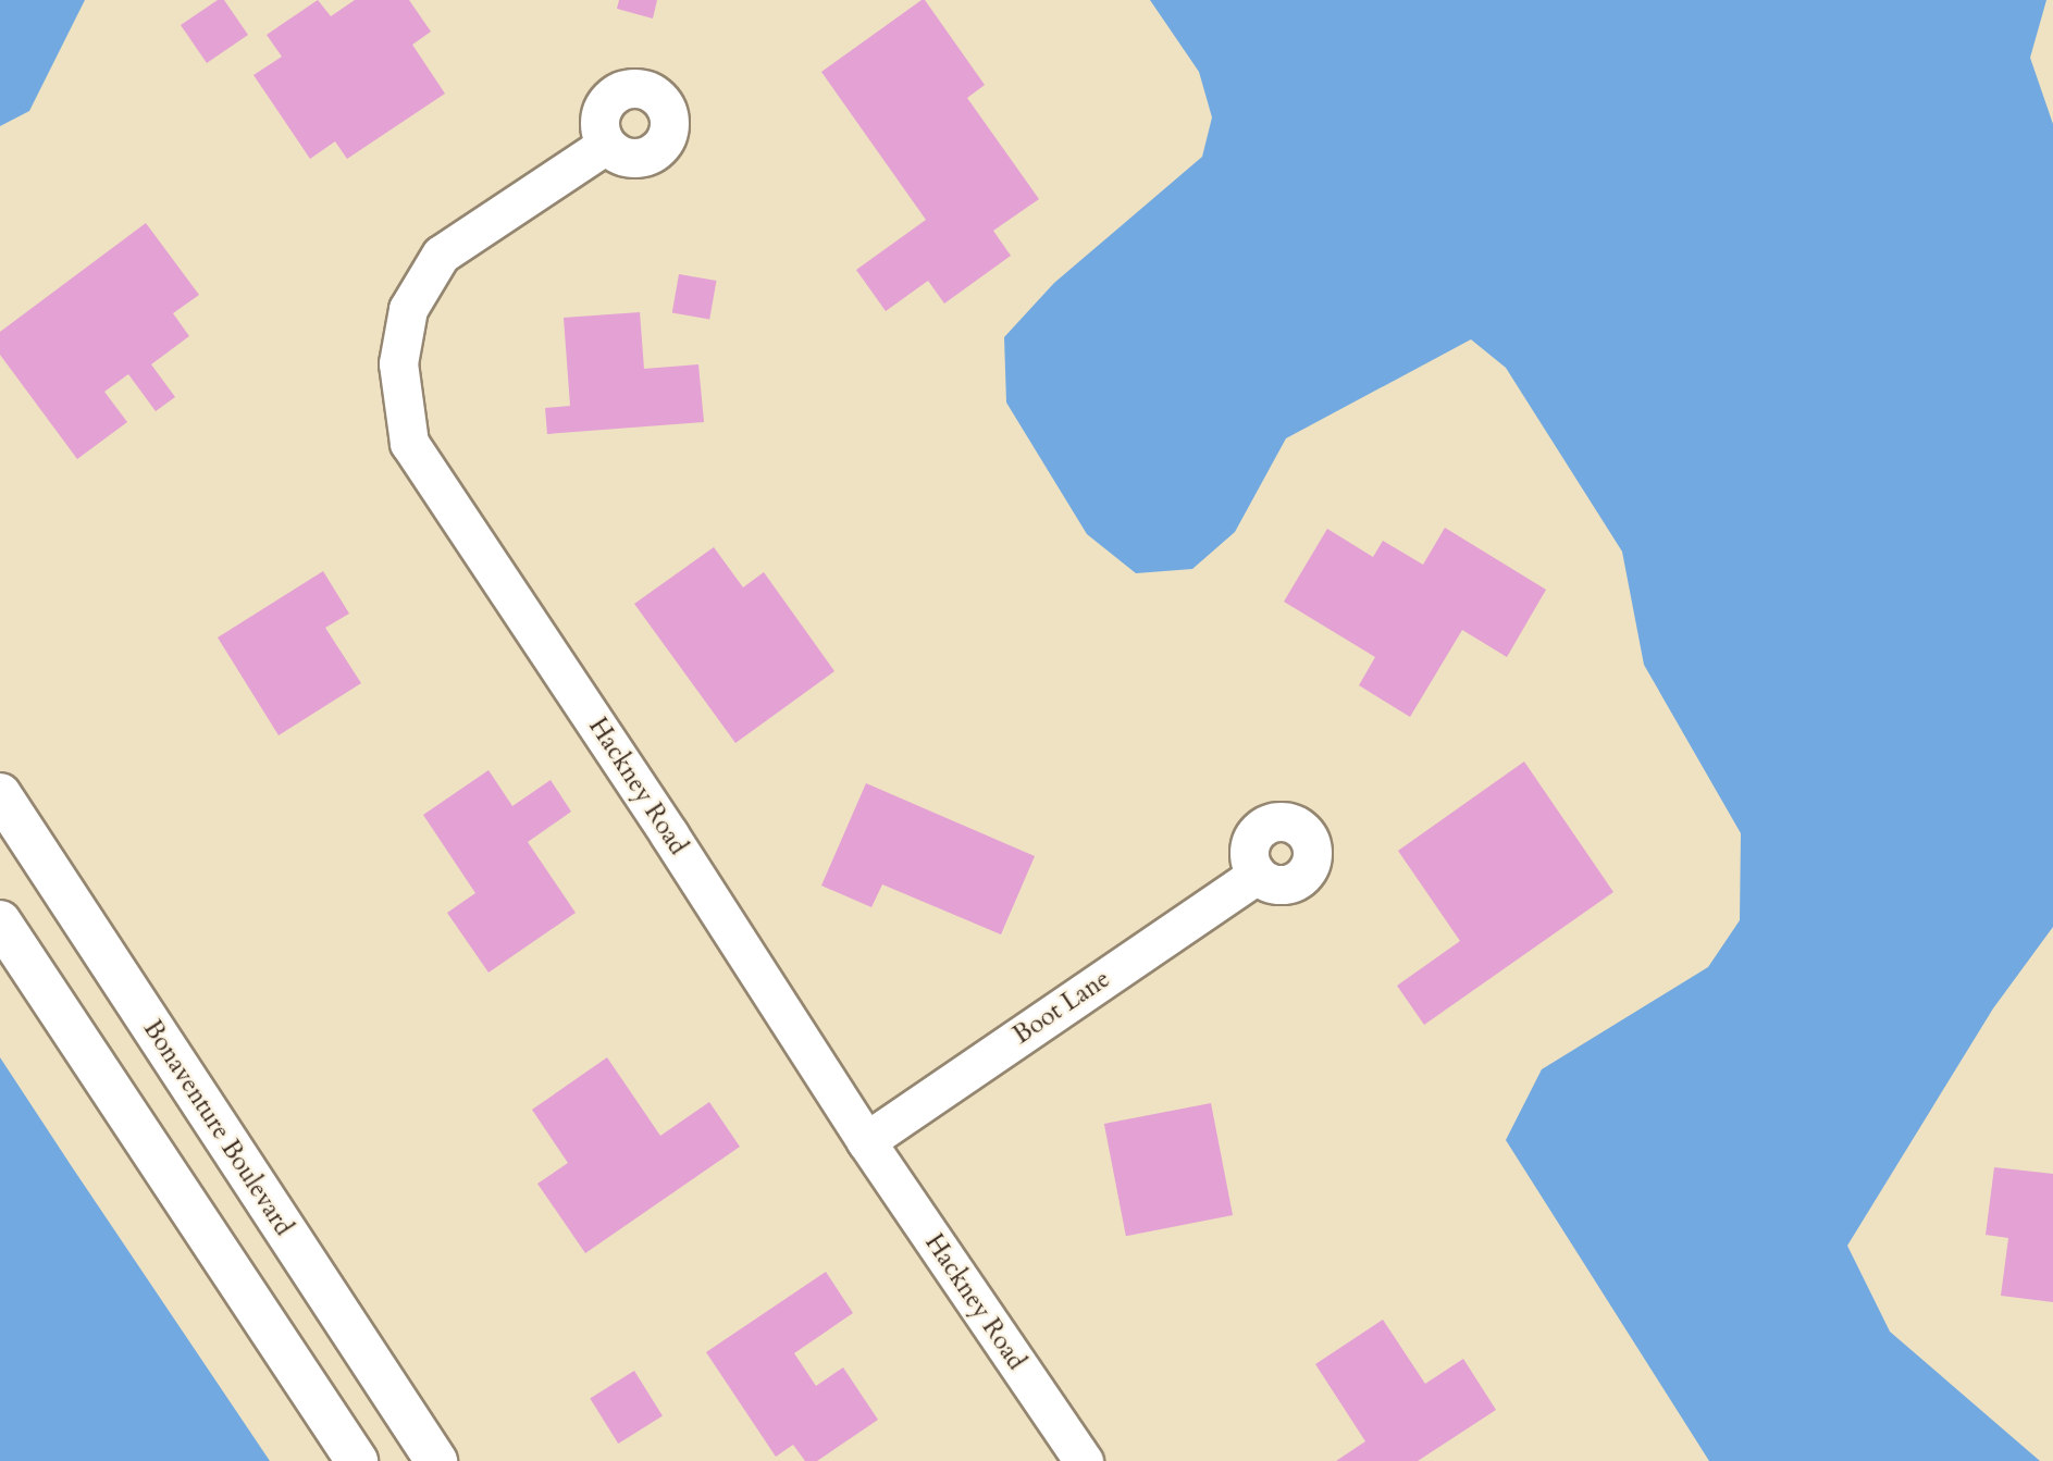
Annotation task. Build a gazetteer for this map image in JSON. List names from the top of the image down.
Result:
{
  "streets": {
    "main road": ["Bonaventure Boulevard"],
    "street": ["Hackney Road", "Boot Lane"]
  },
  "crossings": [
    ["Hackney Road", "Boot Lane"]
  ]
}
